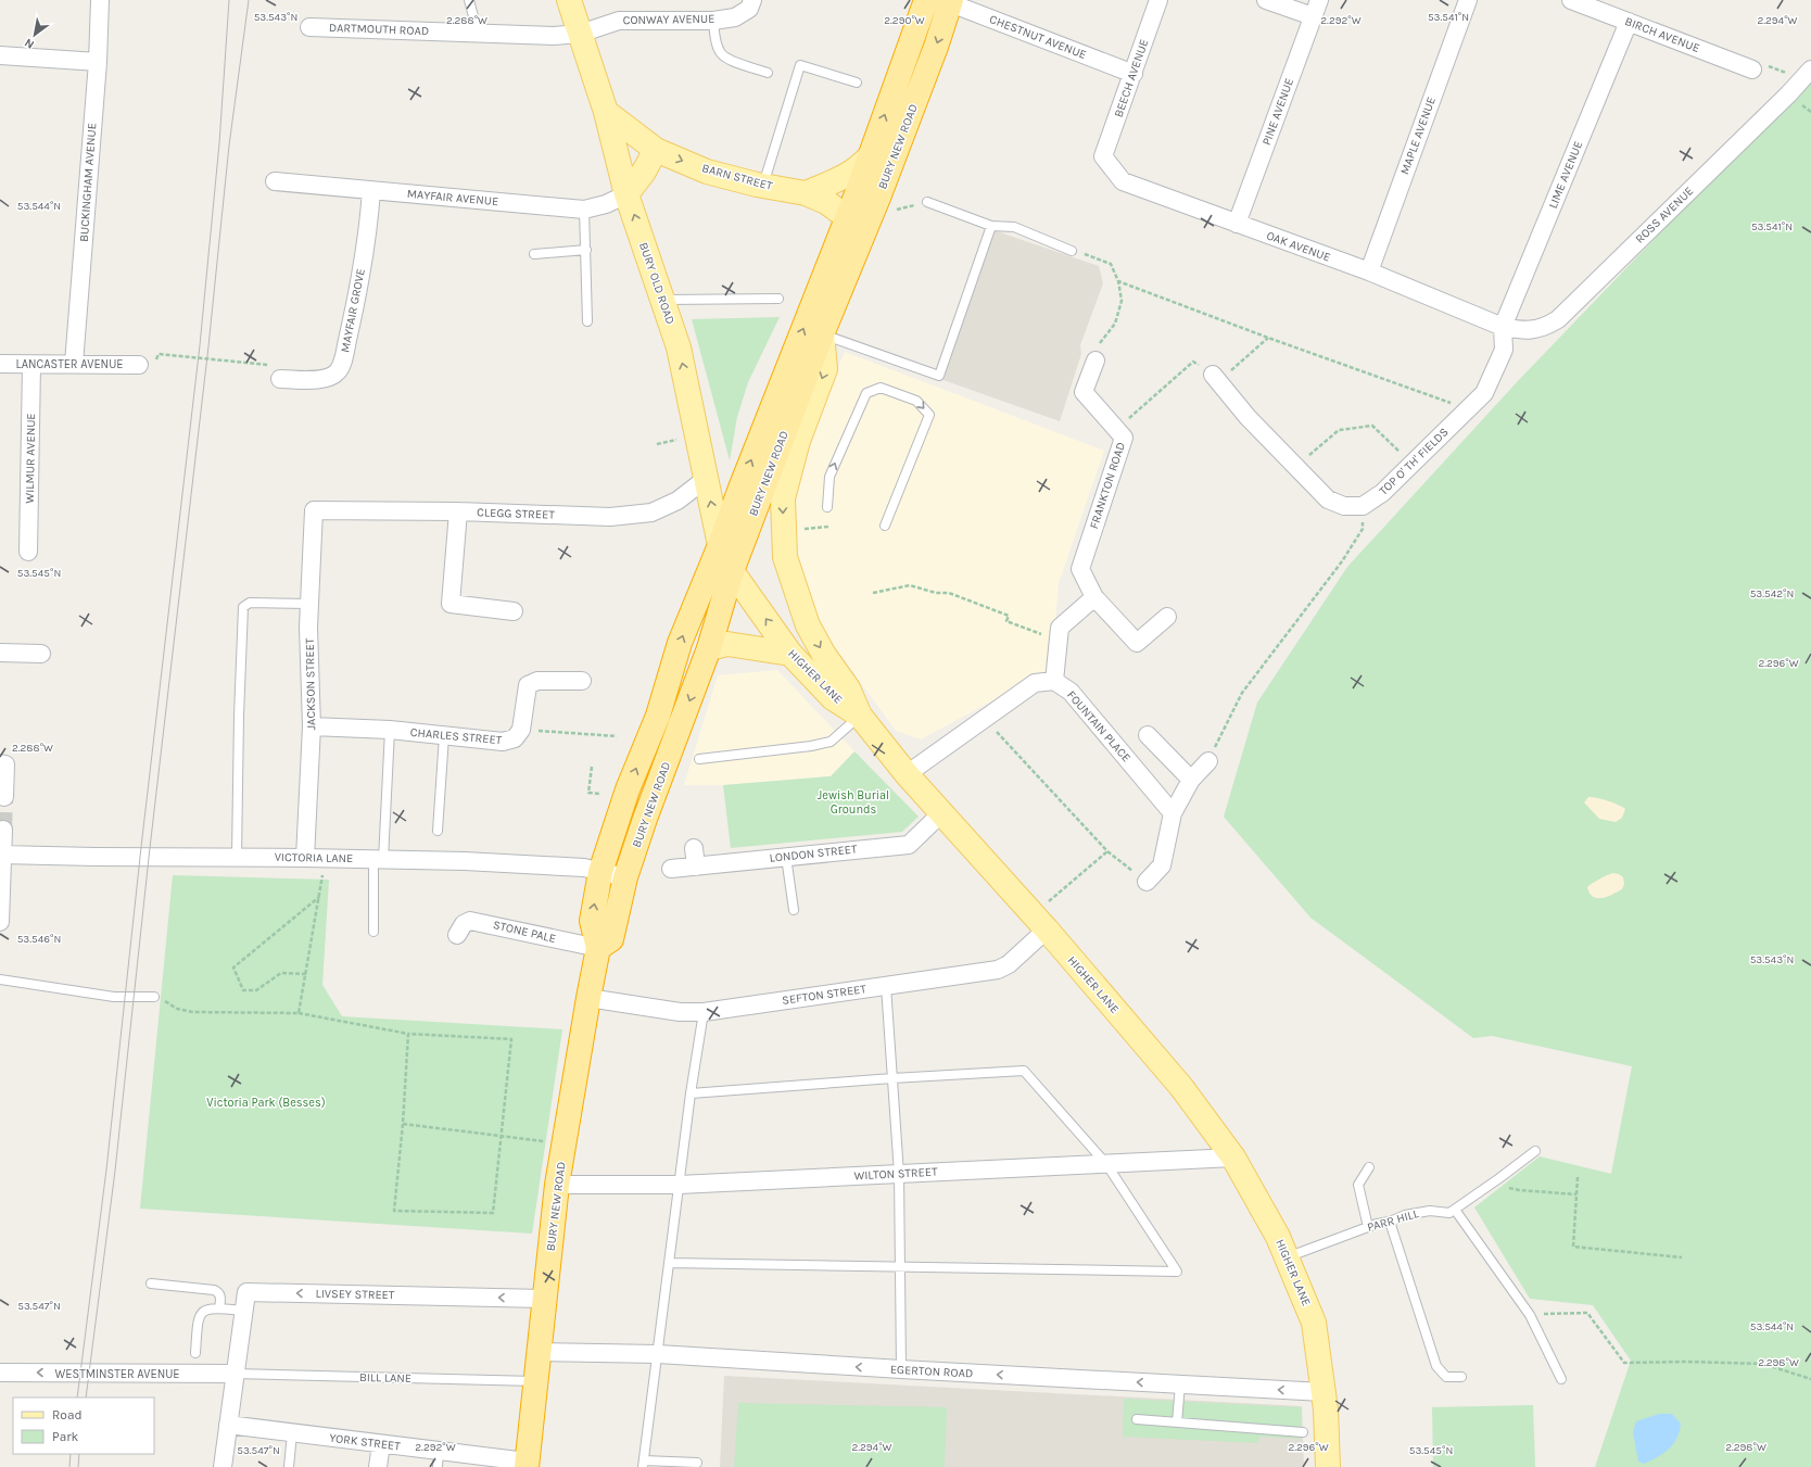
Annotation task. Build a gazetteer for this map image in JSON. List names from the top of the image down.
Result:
{
  "streets": {
    "highway": ["BURY NEW ROAD"],
    "main road": ["BARN STREET", "BURY OLD ROAD", "HIGHER LANE"],
    "street": [
      "CONWAY AVENUE",
      "DARTMOUTH ROAD",
      "BIRCH AVENUE",
      "CHESTNUT AVENUE",
      "BEECH AVENUE",
      "PINE AVENUE",
      "MAPLE AVENUE",
      "LIME AVENUE",
      "BUCKINGHAM AVENUE",
      "MAYFAIR AVENUE",
      "ROSS AVENUE",
      "OAK AVENUE",
      "MAYFAIR GROVE",
      "LANCASTER AVENUE",
      "WILMUR AVENUE",
      "TOP O' TH' FIELDS",
      "FRANKTON ROAD",
      "CLEGG STREET",
      "JACKSON STREET",
      "FOUNTAIN PLACE",
      "CHARLES STREET",
      "LONDON STREET",
      "VICTORIA LANE",
      "STONE PALE",
      "SEFTON STREET",
      "WILTON STREET",
      "LIVSEY STREET",
      "EGERTON ROAD",
      "WESTMINSTER AVENUE",
      "YORK STREET"
    ],
    "lane": ["PARR HILL", "BILL LANE"]
  },
  "crossings": [
    ["CONWAY AVENUE", "DARTMOUTH ROAD"],
    ["CONWAY AVENUE", "BURY OLD ROAD"],
    ["DARTMOUTH ROAD", "BURY OLD ROAD"],
    ["BIRCH AVENUE", "LIME AVENUE"],
    ["CHESTNUT AVENUE", "BEECH AVENUE"],
    ["CHESTNUT AVENUE", "BURY NEW ROAD"],
    ["BEECH AVENUE", "OAK AVENUE"],
    ["PINE AVENUE", "OAK AVENUE"],
    ["MAPLE AVENUE", "OAK AVENUE"],
    ["BURY NEW ROAD", "BARN STREET"],
    ["BURY NEW ROAD", "BURY OLD ROAD"],
    ["BURY NEW ROAD", "HIGHER LANE"],
    ["BURY NEW ROAD", "VICTORIA LANE"],
    ["BURY NEW ROAD", "STONE PALE"],
    ["BURY NEW ROAD", "SEFTON STREET"],
    ["BURY NEW ROAD", "WILTON STREET"],
    ["BURY NEW ROAD", "LIVSEY STREET"],
    ["BURY NEW ROAD", "EGERTON ROAD"],
    ["BURY NEW ROAD", "BILL LANE"],
    ["BURY NEW ROAD", "YORK STREET"],
    ["LIME AVENUE", "ROSS AVENUE"],
    ["LIME AVENUE", "OAK AVENUE"],
    ["LIME AVENUE", "TOP O' TH' FIELDS"],
    ["BARN STREET", "BURY OLD ROAD"],
    ["BUCKINGHAM AVENUE", "LANCASTER AVENUE"],
    ["MAYFAIR AVENUE", "BURY OLD ROAD"],
    ["MAYFAIR AVENUE", "MAYFAIR GROVE"],
    ["ROSS AVENUE", "OAK AVENUE"],
    ["ROSS AVENUE", "TOP O' TH' FIELDS"],
    ["OAK AVENUE", "TOP O' TH' FIELDS"],
    ["BURY OLD ROAD", "CLEGG STREET"],
    ["BURY OLD ROAD", "HIGHER LANE"],
    ["LANCASTER AVENUE", "WILMUR AVENUE"],
    ["CLEGG STREET", "JACKSON STREET"],
    ["HIGHER LANE", "LONDON STREET"],
    ["HIGHER LANE", "SEFTON STREET"],
    ["HIGHER LANE", "WILTON STREET"],
    ["HIGHER LANE", "PARR HILL"],
    ["HIGHER LANE", "EGERTON ROAD"],
    ["JACKSON STREET", "CHARLES STREET"],
    ["JACKSON STREET", "VICTORIA LANE"],
    ["LIVSEY STREET", "WESTMINSTER AVENUE"],
    ["LIVSEY STREET", "BILL LANE"],
    ["LIVSEY STREET", "YORK STREET"],
    ["WESTMINSTER AVENUE", "BILL LANE"]
  ],
  "one_way": [
    "BARN STREET",
    "LIVSEY STREET",
    "EGERTON ROAD",
    "WESTMINSTER AVENUE"
  ],
  "parks": ["Jewish Burial Grounds", "Victoria Park (Besses)"],
  "legend": ["Road", "Park"],
  "north": "bottom left",
  "coordinates": [
    "53.543°N",
    "53.541°N",
    "2.288°W",
    "2.290°W",
    "2.292°W",
    "2.294°W",
    "53.544°N",
    "53.545°N",
    "53.542°N",
    "2.296°W",
    "53.546°N",
    "53.547°N",
    "2.298°W"
  ]
}
